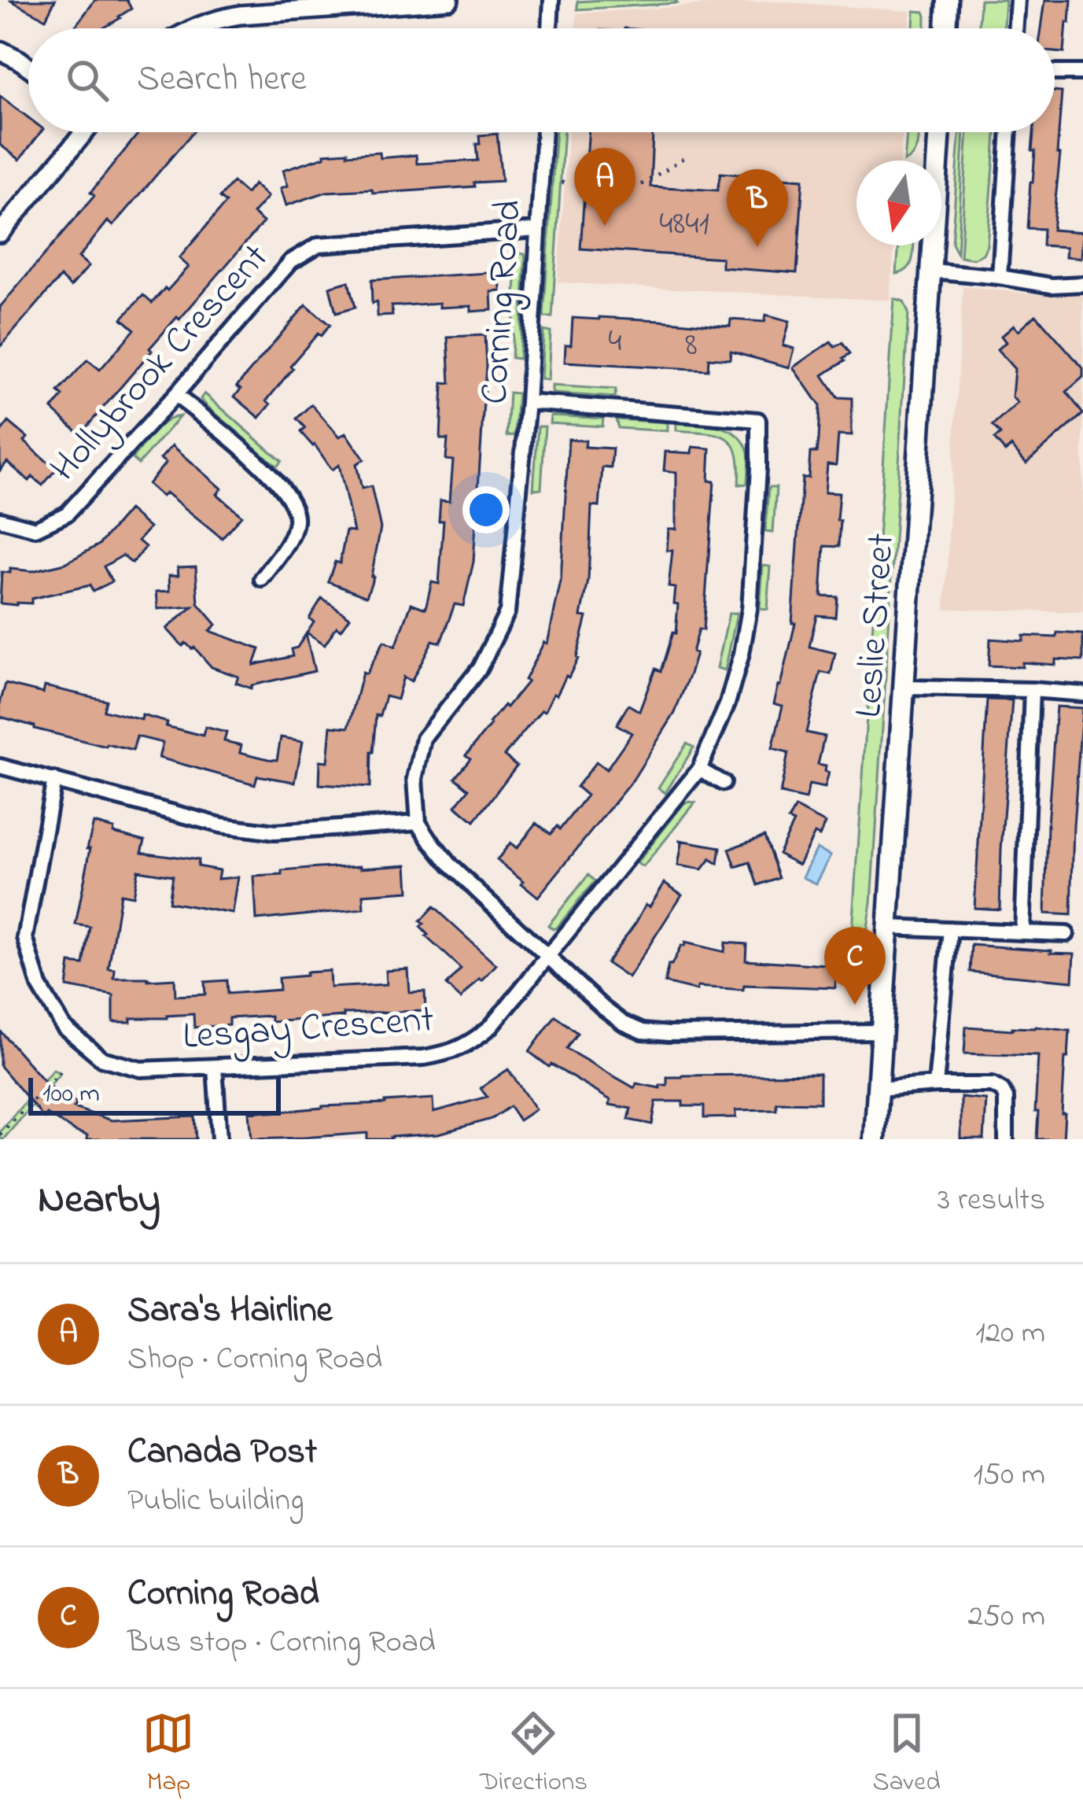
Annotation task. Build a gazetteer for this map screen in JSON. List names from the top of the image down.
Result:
{
  "streets": {
    "main road": ["Leslie Street"],
    "street": ["Corning Road", "Hollybrook Crescent", "Lesgay Crescent"]
  },
  "crossings": [
    ["Corning Road", "Hollybrook Crescent"],
    ["Corning Road", "Lesgay Crescent"]
  ],
  "house_numbers": ["4841", "4", "8"],
  "scale_bar": "100 m",
  "north": "bottom",
  "page": {
    "search": "Search here",
    "pins": ["A", "B", "C"],
    "scale": "100 m",
    "heading": ["Nearby", "3 results"],
    "list": [
      {
        "mark": "A",
        "name": "Sara's Hairline",
        "note": "Shop · Corning Road",
        "value": "120 m"
      },
      {
        "mark": "B",
        "name": "Canada Post",
        "note": "Public building",
        "value": "150 m"
      },
      {
        "mark": "C",
        "name": "Corning Road",
        "note": "Bus stop · Corning Road",
        "value": "250 m"
      }
    ],
    "nav": ["Map", "Directions", "Saved"]
  }
}
